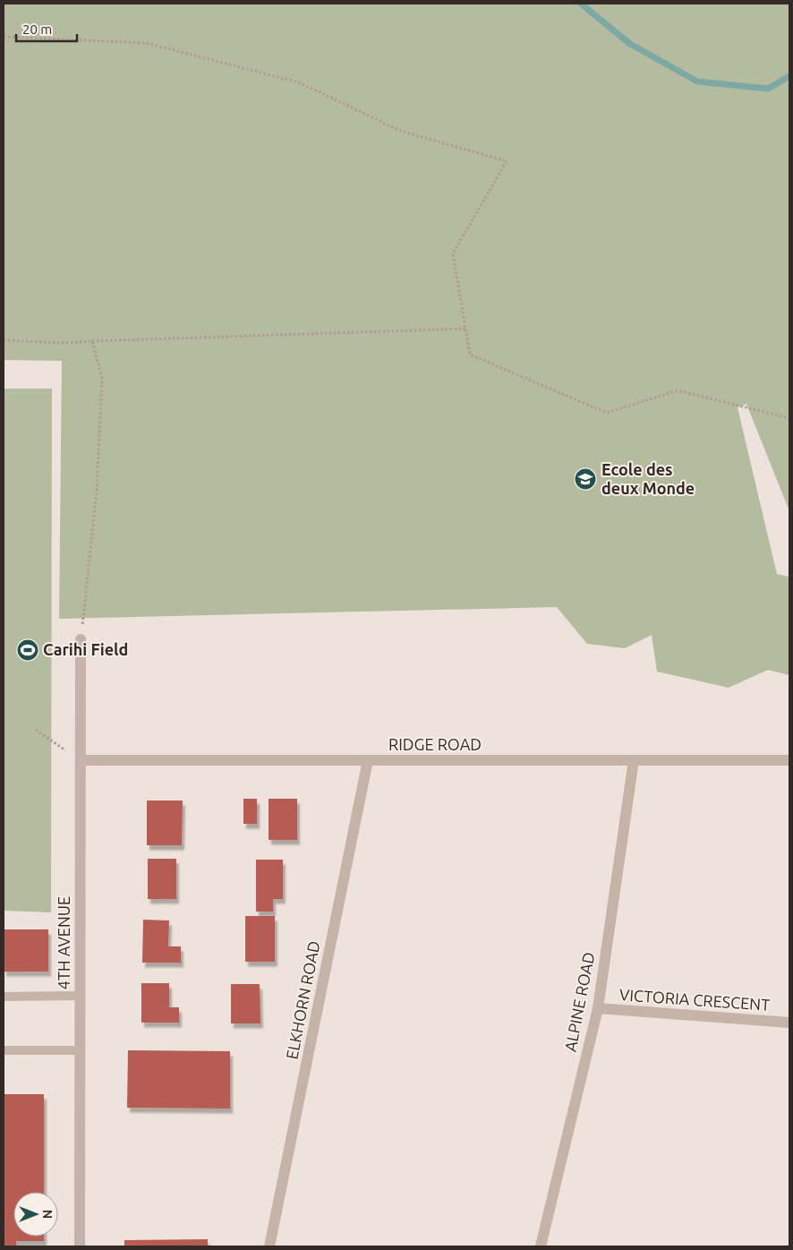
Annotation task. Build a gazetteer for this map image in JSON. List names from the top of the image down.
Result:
{
  "streets": {
    "street": [
      "RIDGE ROAD",
      "4TH AVENUE",
      "ELKHORN ROAD",
      "VICTORIA CRESCENT",
      "ALPINE ROAD"
    ]
  },
  "crossings": [
    ["RIDGE ROAD", "4TH AVENUE"],
    ["RIDGE ROAD", "ELKHORN ROAD"],
    ["RIDGE ROAD", "ALPINE ROAD"],
    ["VICTORIA CRESCENT", "ALPINE ROAD"]
  ],
  "places": {
    "school or university": ["Ecole des deux Monde"],
    "sports": ["Carihi Field"]
  },
  "scale_bar": "20 m",
  "north": "right"
}
